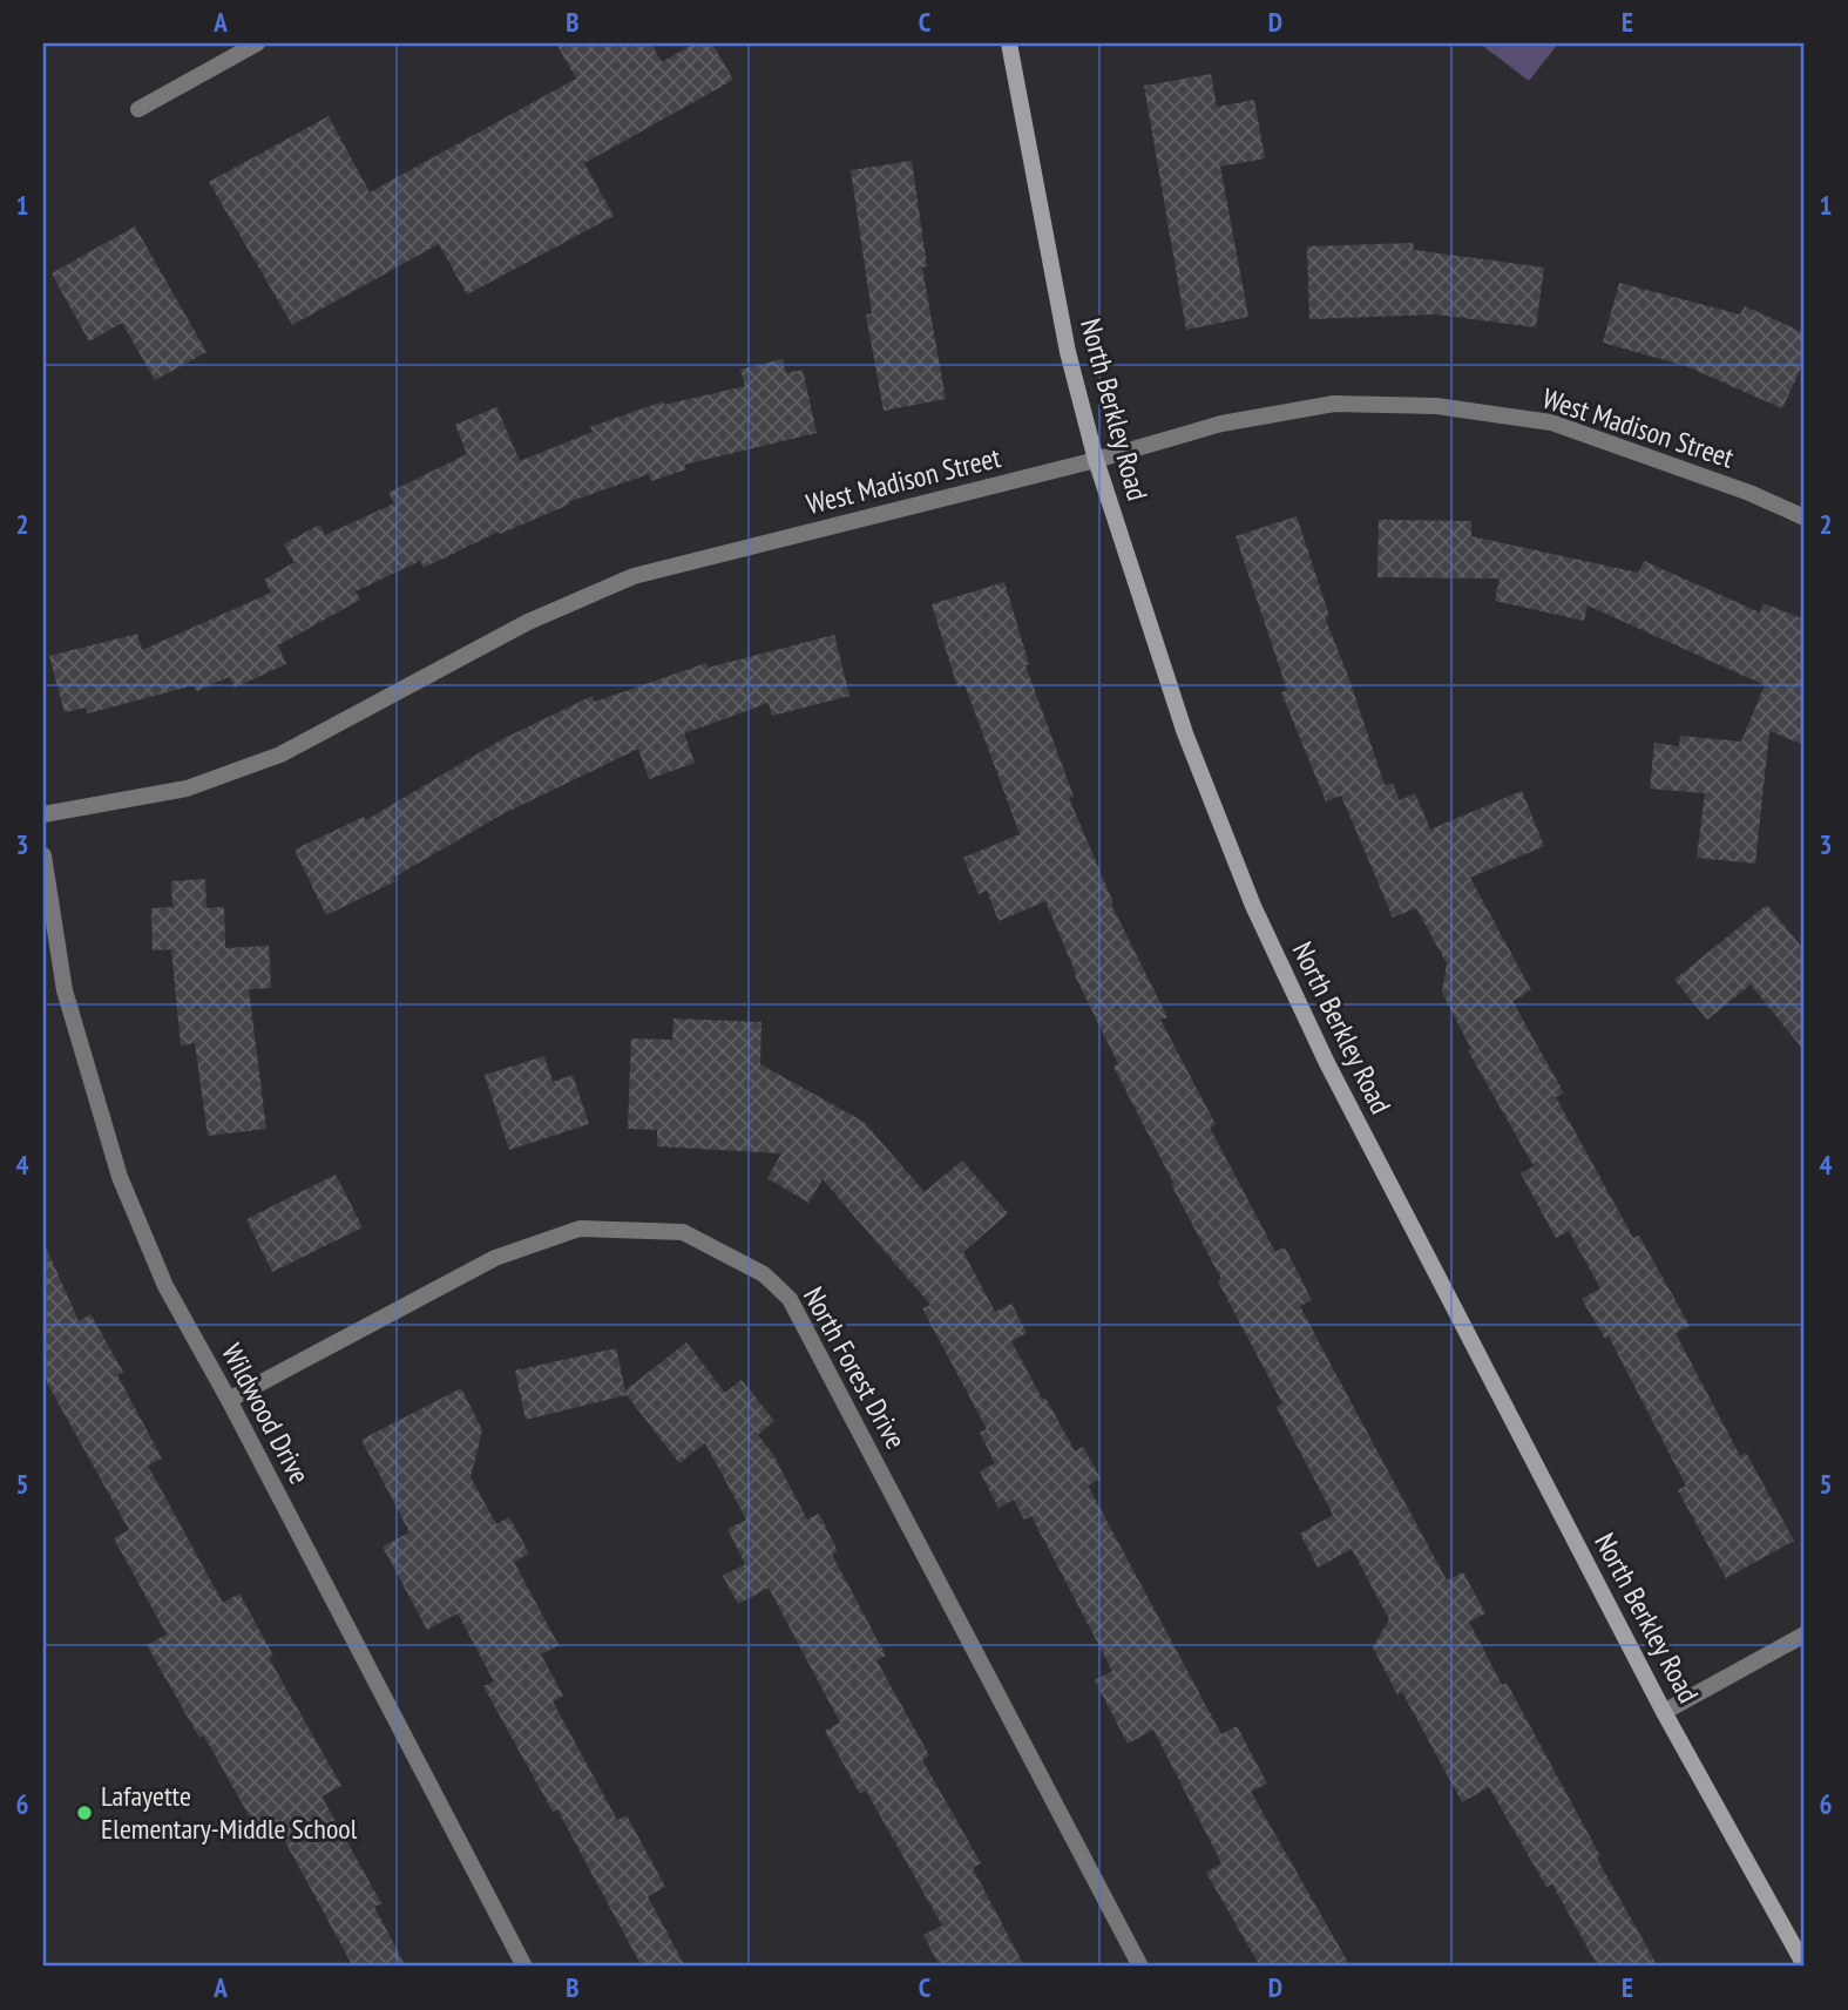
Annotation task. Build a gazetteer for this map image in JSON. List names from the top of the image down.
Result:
{
  "streets": {
    "street": [
      "North Berkley Road",
      "West Madison Street",
      "North Forest Drive",
      "Wildwood Drive"
    ]
  },
  "crossings": [
    ["North Berkley Road", "West Madison Street"],
    ["North Forest Drive", "Wildwood Drive"]
  ],
  "places": ["Lafayette Elementary-Middle School"],
  "grid": {
    "columns": [
      "A",
      "B",
      "C",
      "D",
      "E"
    ],
    "rows": [
      "1",
      "2",
      "3",
      "4",
      "5",
      "6"
    ]
  }
}
